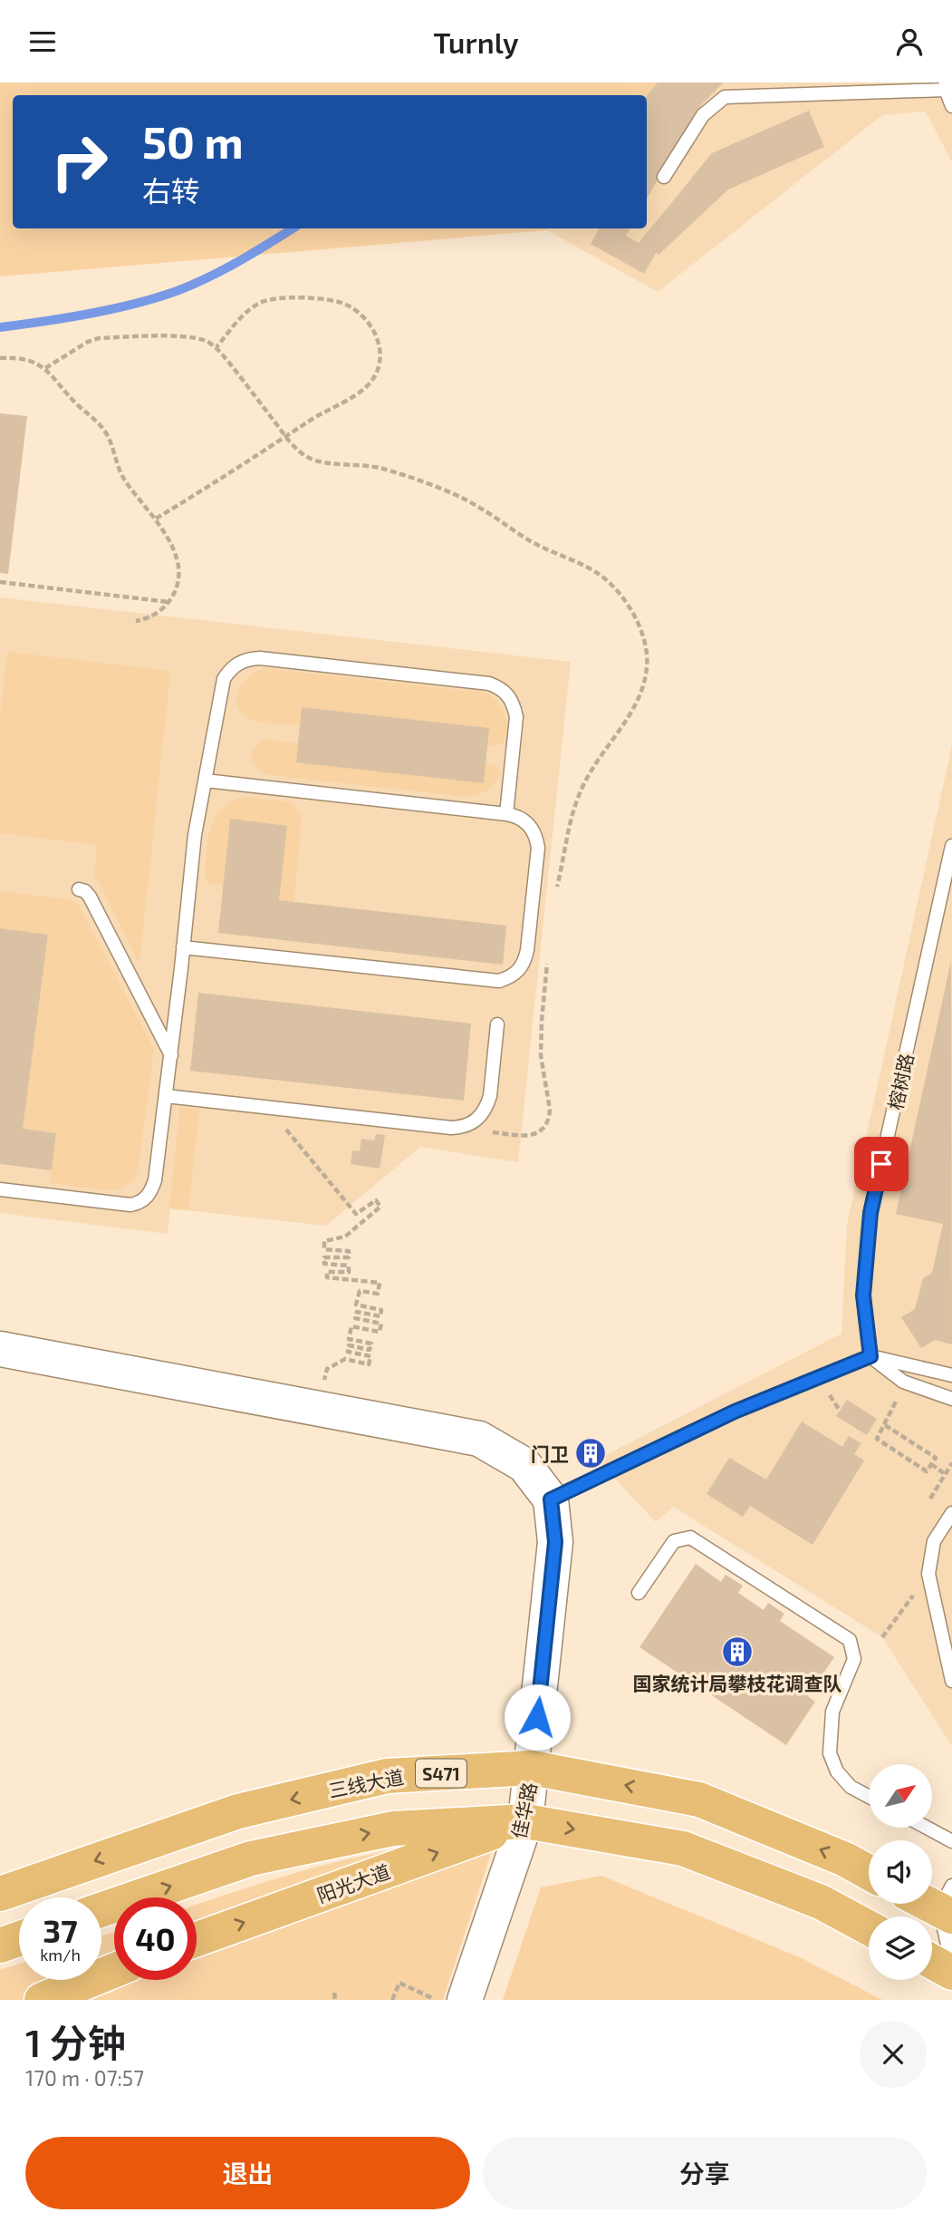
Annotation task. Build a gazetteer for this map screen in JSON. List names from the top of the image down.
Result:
{
  "streets": {
    "main road": ["S471", "三线大道", "阳光大道"],
    "street": ["佳华路"],
    "lane": ["榕树路"]
  },
  "crossings": [
    ["三线大道", "佳华路"],
    ["佳华路", "阳光大道"]
  ],
  "places": {
    "building": ["门卫", "国家统计局攀枝花调查队"]
  },
  "north": "top right",
  "page": {
    "header": "Turnly",
    "turn": ["50 m", "右转"],
    "speed": "37 km/h",
    "limit": "40",
    "heading": ["1 分钟", "170 m · 07:57"],
    "buttons": ["退出", "分享"]
  }
}
